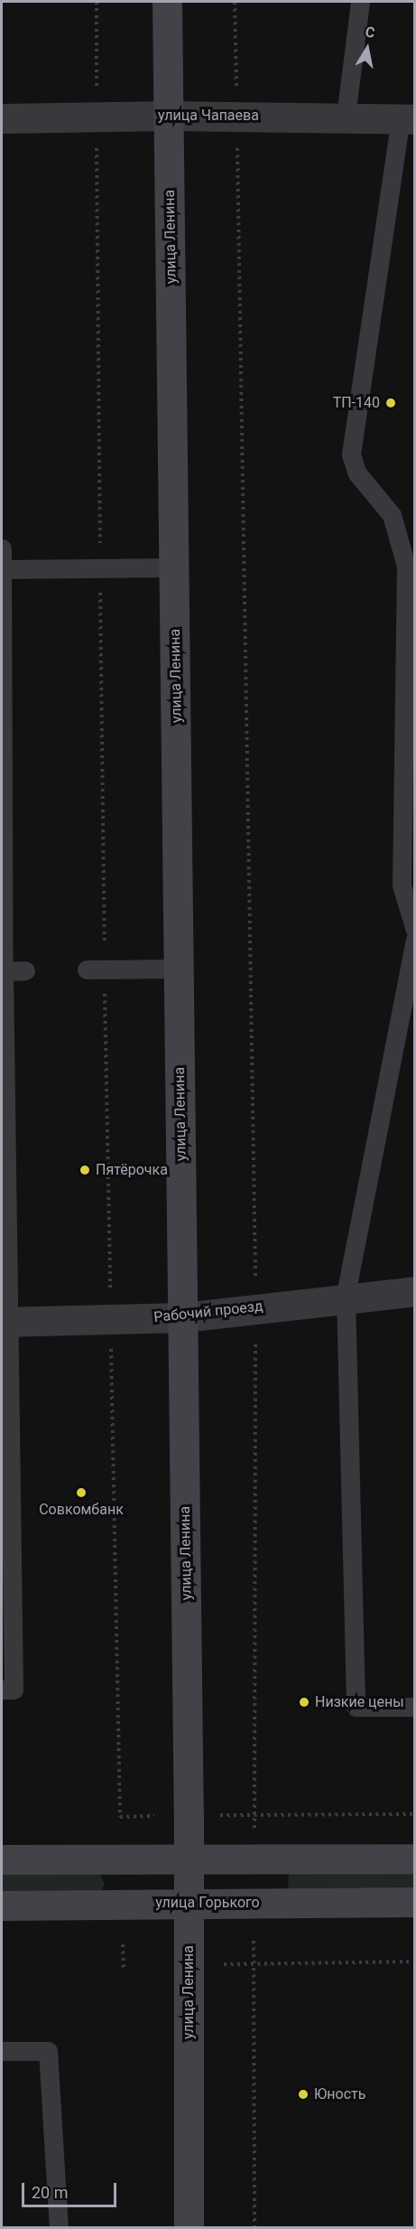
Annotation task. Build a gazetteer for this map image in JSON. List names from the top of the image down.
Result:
{
  "streets": {
    "main road": ["улица Ленина", "улица Горького"],
    "street": ["улица Чапаева", "Рабочий проезд"]
  },
  "crossings": [
    ["улица Чапаева", "улица Ленина"],
    ["улица Ленина", "Рабочий проезд"],
    ["улица Ленина", "улица Горького"]
  ],
  "places": [
    "ТП-140",
    "Пятёрочка",
    "Совкомбанк",
    "Низкие цены",
    "Юность"
  ],
  "scale_bar": "20 m",
  "north": "top"
}
